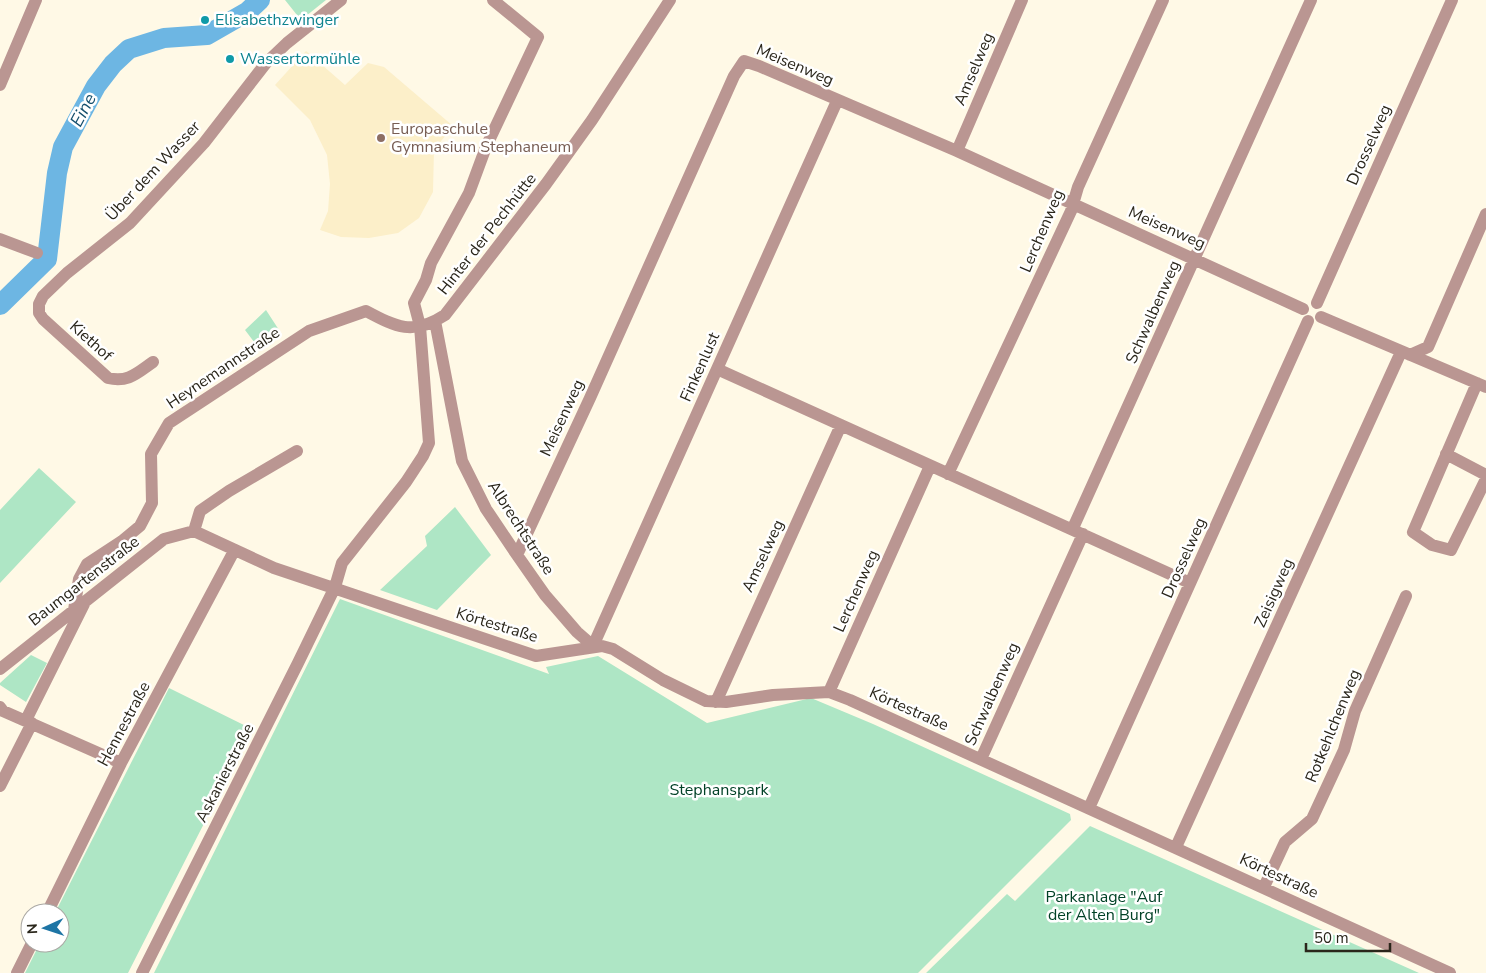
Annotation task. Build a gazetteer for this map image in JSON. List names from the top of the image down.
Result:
{
  "streets": {
    "street": [
      "Meisenweg",
      "Amselweg",
      "Drosselweg",
      "Über dem Wasser",
      "Lerchenweg",
      "Hinter der Pechhütte",
      "Schwalbenweg",
      "Kiethof",
      "Finkenlust",
      "Heynemannstraße",
      "Albrechtstraße",
      "Baumgartenstraße",
      "Zeisigweg",
      "Körtestraße",
      "Hennestraße",
      "Rotkehlchenweg",
      "Askanierstraße"
    ]
  },
  "crossings": [
    ["Meisenweg", "Amselweg"],
    ["Meisenweg", "Drosselweg"],
    ["Meisenweg", "Lerchenweg"],
    ["Meisenweg", "Schwalbenweg"],
    ["Meisenweg", "Finkenlust"],
    ["Meisenweg", "Albrechtstraße"],
    ["Amselweg", "Körtestraße"],
    ["Drosselweg", "Körtestraße"],
    ["Über dem Wasser", "Kiethof"],
    ["Lerchenweg", "Körtestraße"],
    ["Hinter der Pechhütte", "Heynemannstraße"],
    ["Hinter der Pechhütte", "Albrechtstraße"],
    ["Schwalbenweg", "Körtestraße"],
    ["Finkenlust", "Albrechtstraße"],
    ["Finkenlust", "Körtestraße"],
    ["Heynemannstraße", "Baumgartenstraße"],
    ["Albrechtstraße", "Körtestraße"],
    ["Baumgartenstraße", "Körtestraße"],
    ["Zeisigweg", "Körtestraße"],
    ["Körtestraße", "Hennestraße"],
    ["Körtestraße", "Rotkehlchenweg"],
    ["Körtestraße", "Askanierstraße"]
  ],
  "water": ["Eine"],
  "parks": ["Stephanspark", "Parkanlage \"Auf der Alten Burg\""],
  "places": ["Elisabethzwinger", "Wassertormühle", "Europaschule Gymnasium Stephaneum"],
  "scale_bar": "50 m",
  "north": "left"
}
